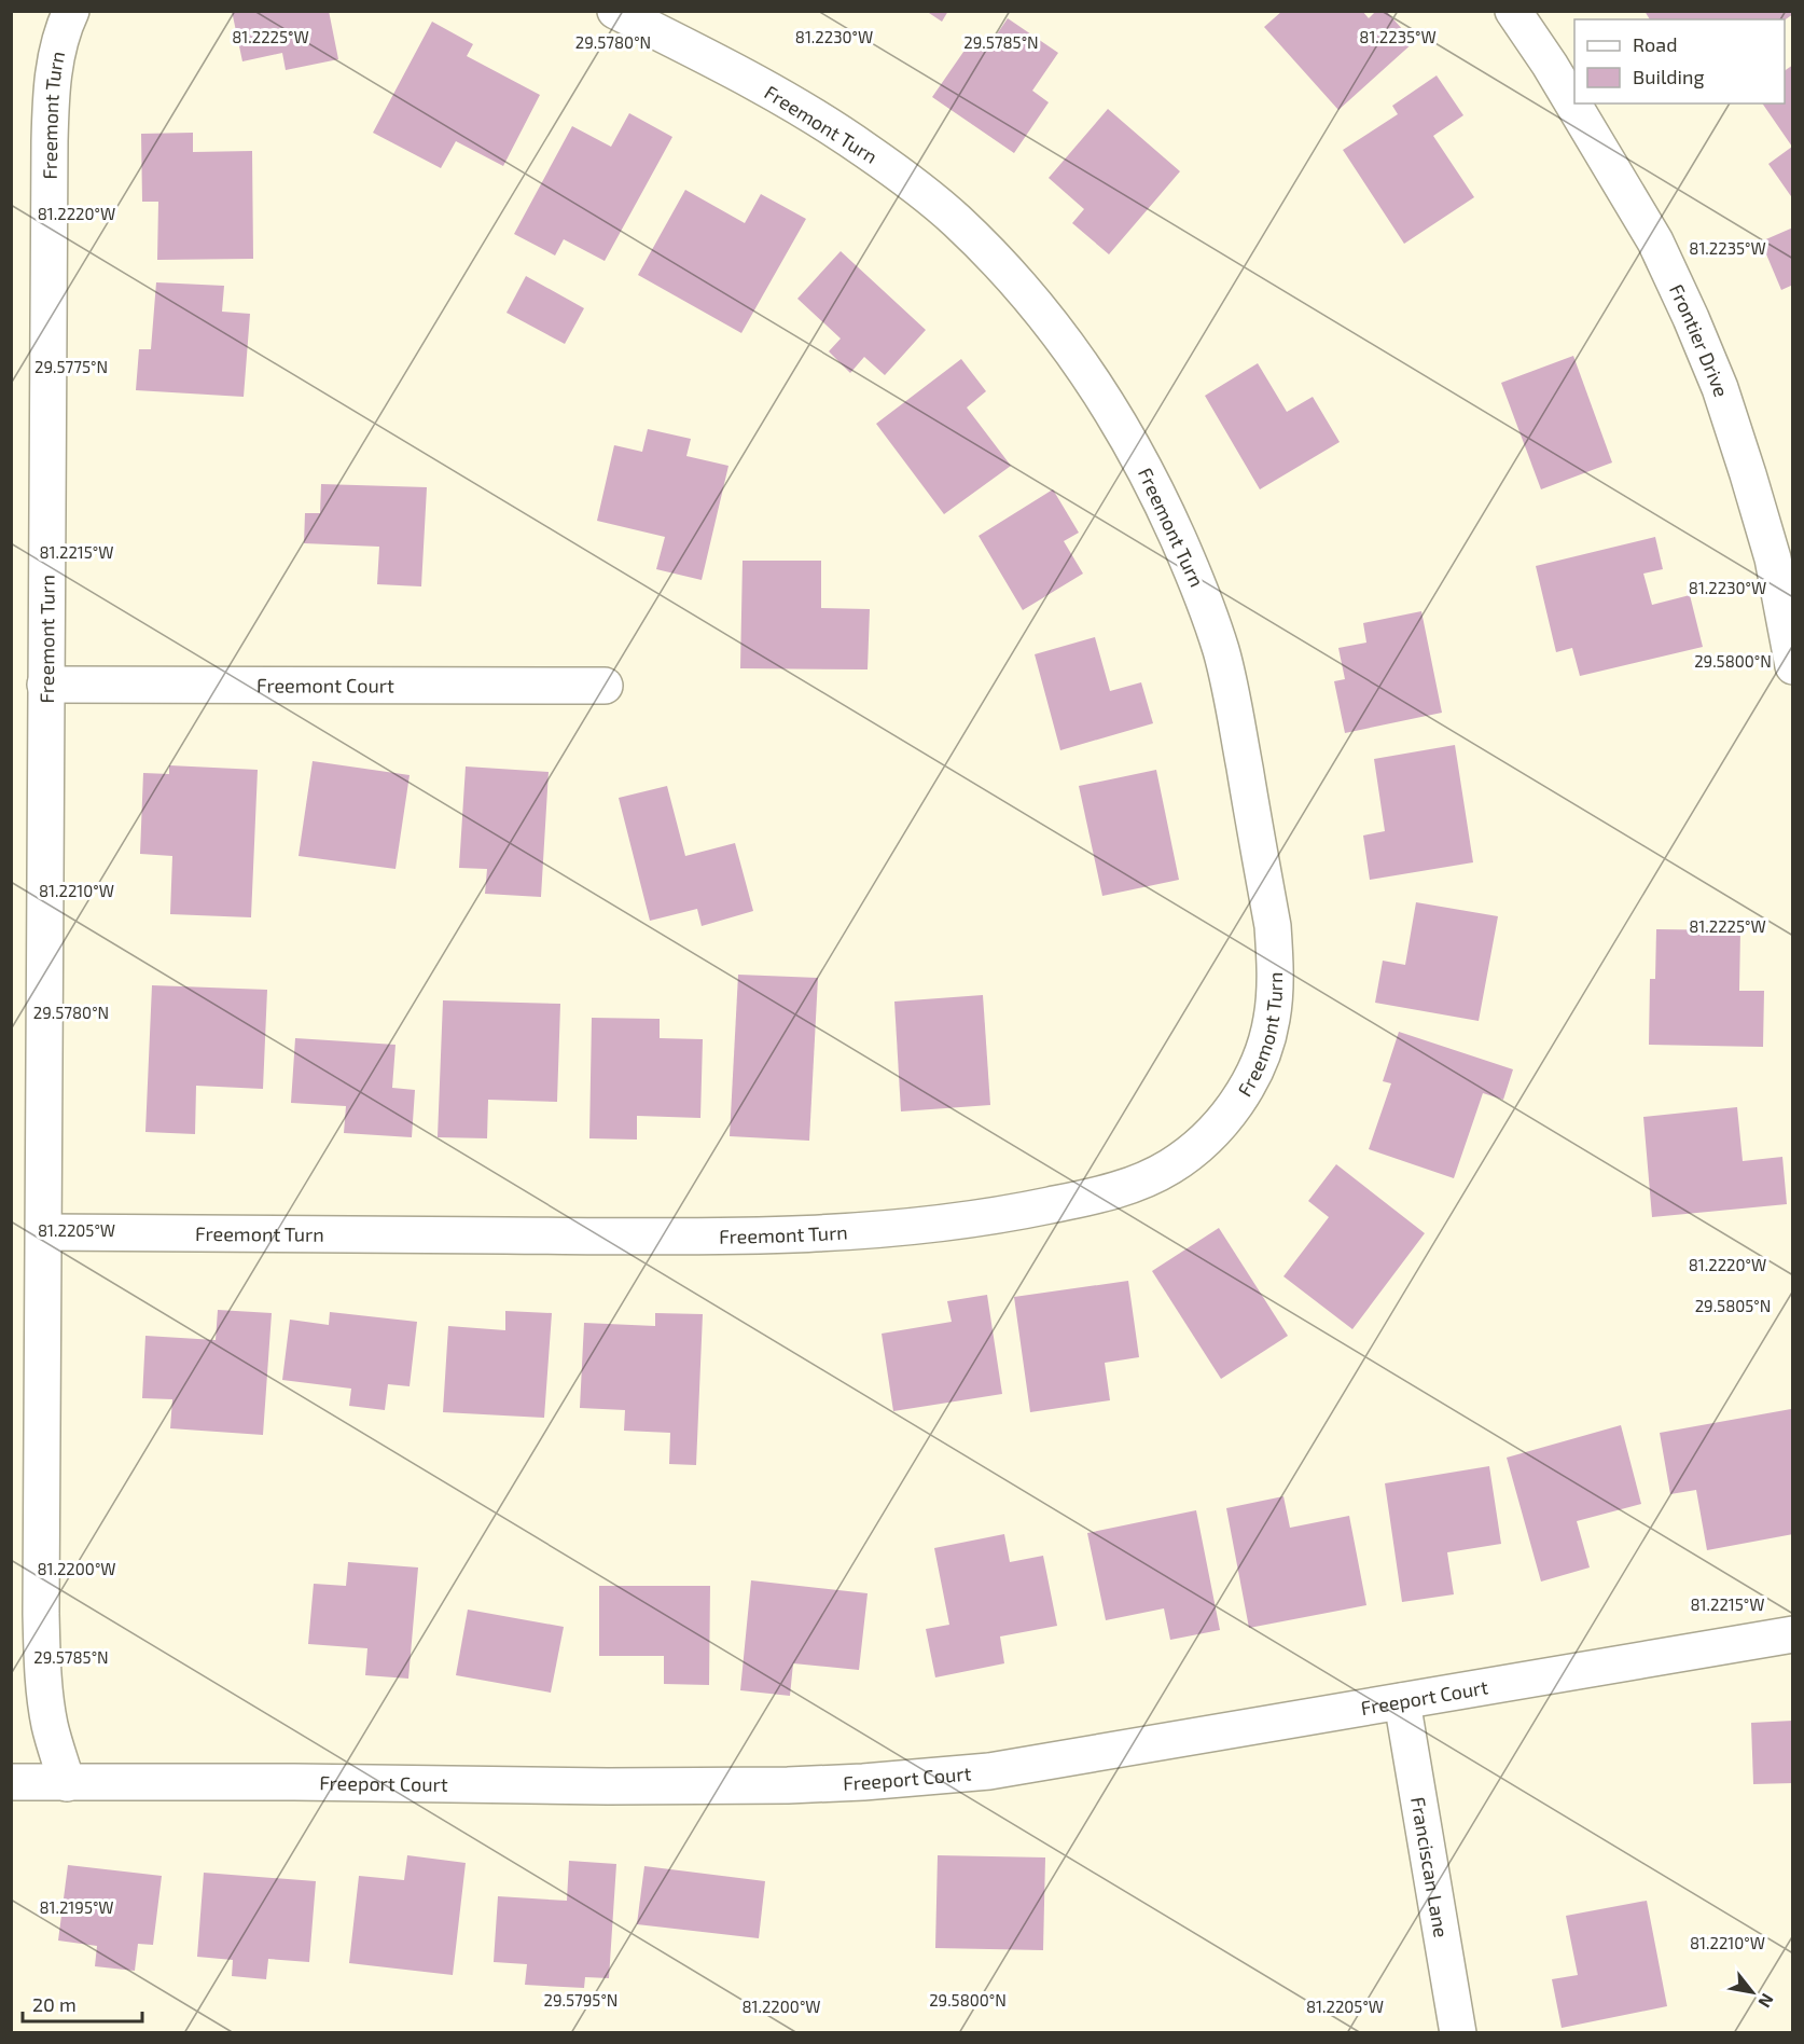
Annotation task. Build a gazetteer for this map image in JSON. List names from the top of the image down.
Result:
{
  "streets": {
    "street": [
      "Freemont Turn",
      "Frontier Drive",
      "Freemont Court",
      "Freeport Court",
      "Franciscan Lane"
    ]
  },
  "crossings": [
    ["Freemont Turn", "Freemont Court"],
    ["Freemont Turn", "Freeport Court"],
    ["Freeport Court", "Franciscan Lane"]
  ],
  "legend": ["Road", "Building"],
  "scale_bar": "20 m",
  "north": "bottom right",
  "coordinates": [
    "81.2225°W",
    "81.2230°W",
    "81.2235°W",
    "29.5785°N",
    "29.5780°N",
    "81.2220°W",
    "29.5775°N",
    "81.2215°W",
    "29.5800°N",
    "81.2210°W",
    "81.2205°W",
    "29.5805°N",
    "81.2200°W",
    "81.2195°W",
    "29.5795°N"
  ]
}
